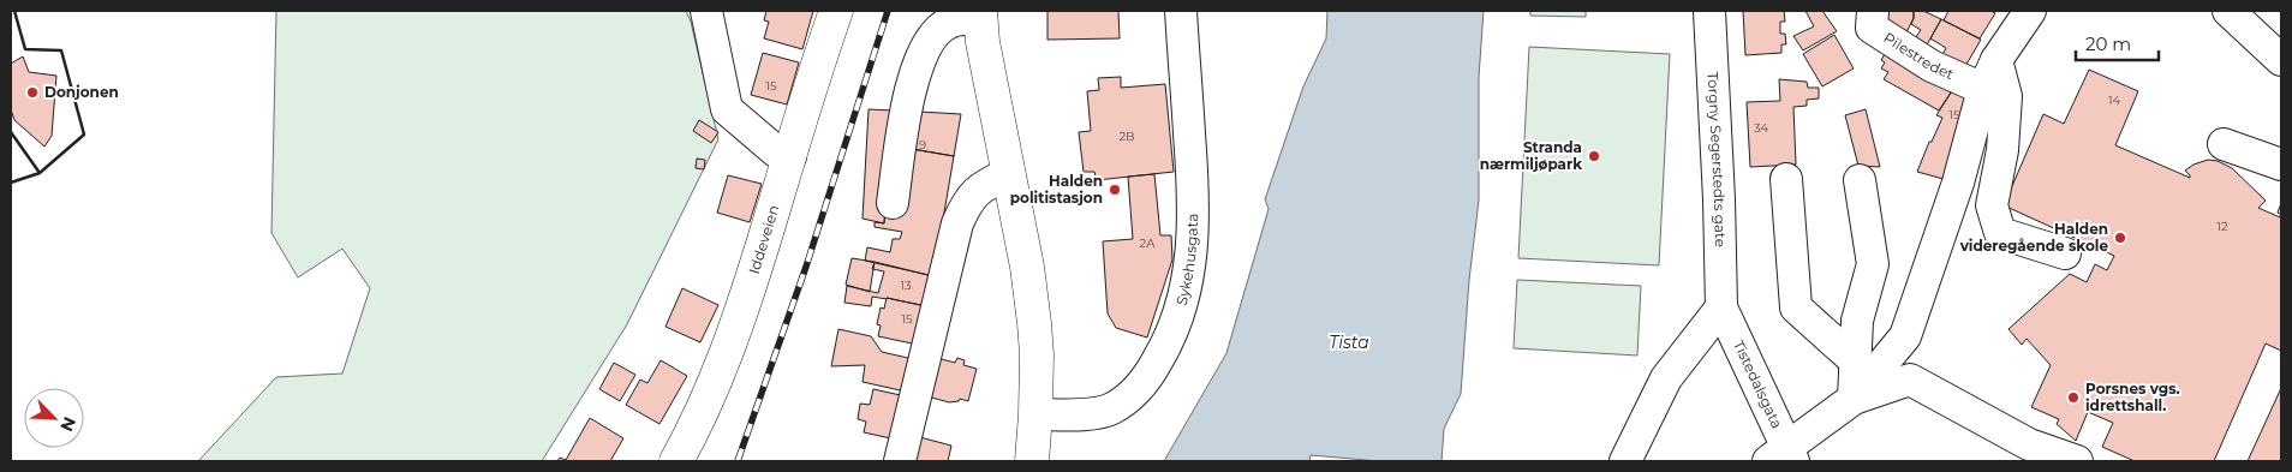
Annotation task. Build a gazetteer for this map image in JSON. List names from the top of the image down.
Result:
{
  "streets": {
    "main road": ["Iddeveien"],
    "street": [
      "Pilestredet",
      "Torgny Segerstedts gate",
      "Sykehusgata",
      "Tistedalsgata"
    ]
  },
  "crossings": [
    ["Torgny Segerstedts gate", "Tistedalsgata"]
  ],
  "water": ["Tista"],
  "places": [
    "Donjonen",
    "Stranda nærmiljøpark",
    "Halden politistasjon",
    "Halden videregående skole",
    "Porsnes vgs. idrettshall."
  ],
  "house_numbers": [
    "15",
    "14",
    "15",
    "34",
    "2B",
    "9",
    "12",
    "2A",
    "13",
    "15"
  ],
  "scale_bar": "20 m",
  "north": "bottom right"
}
